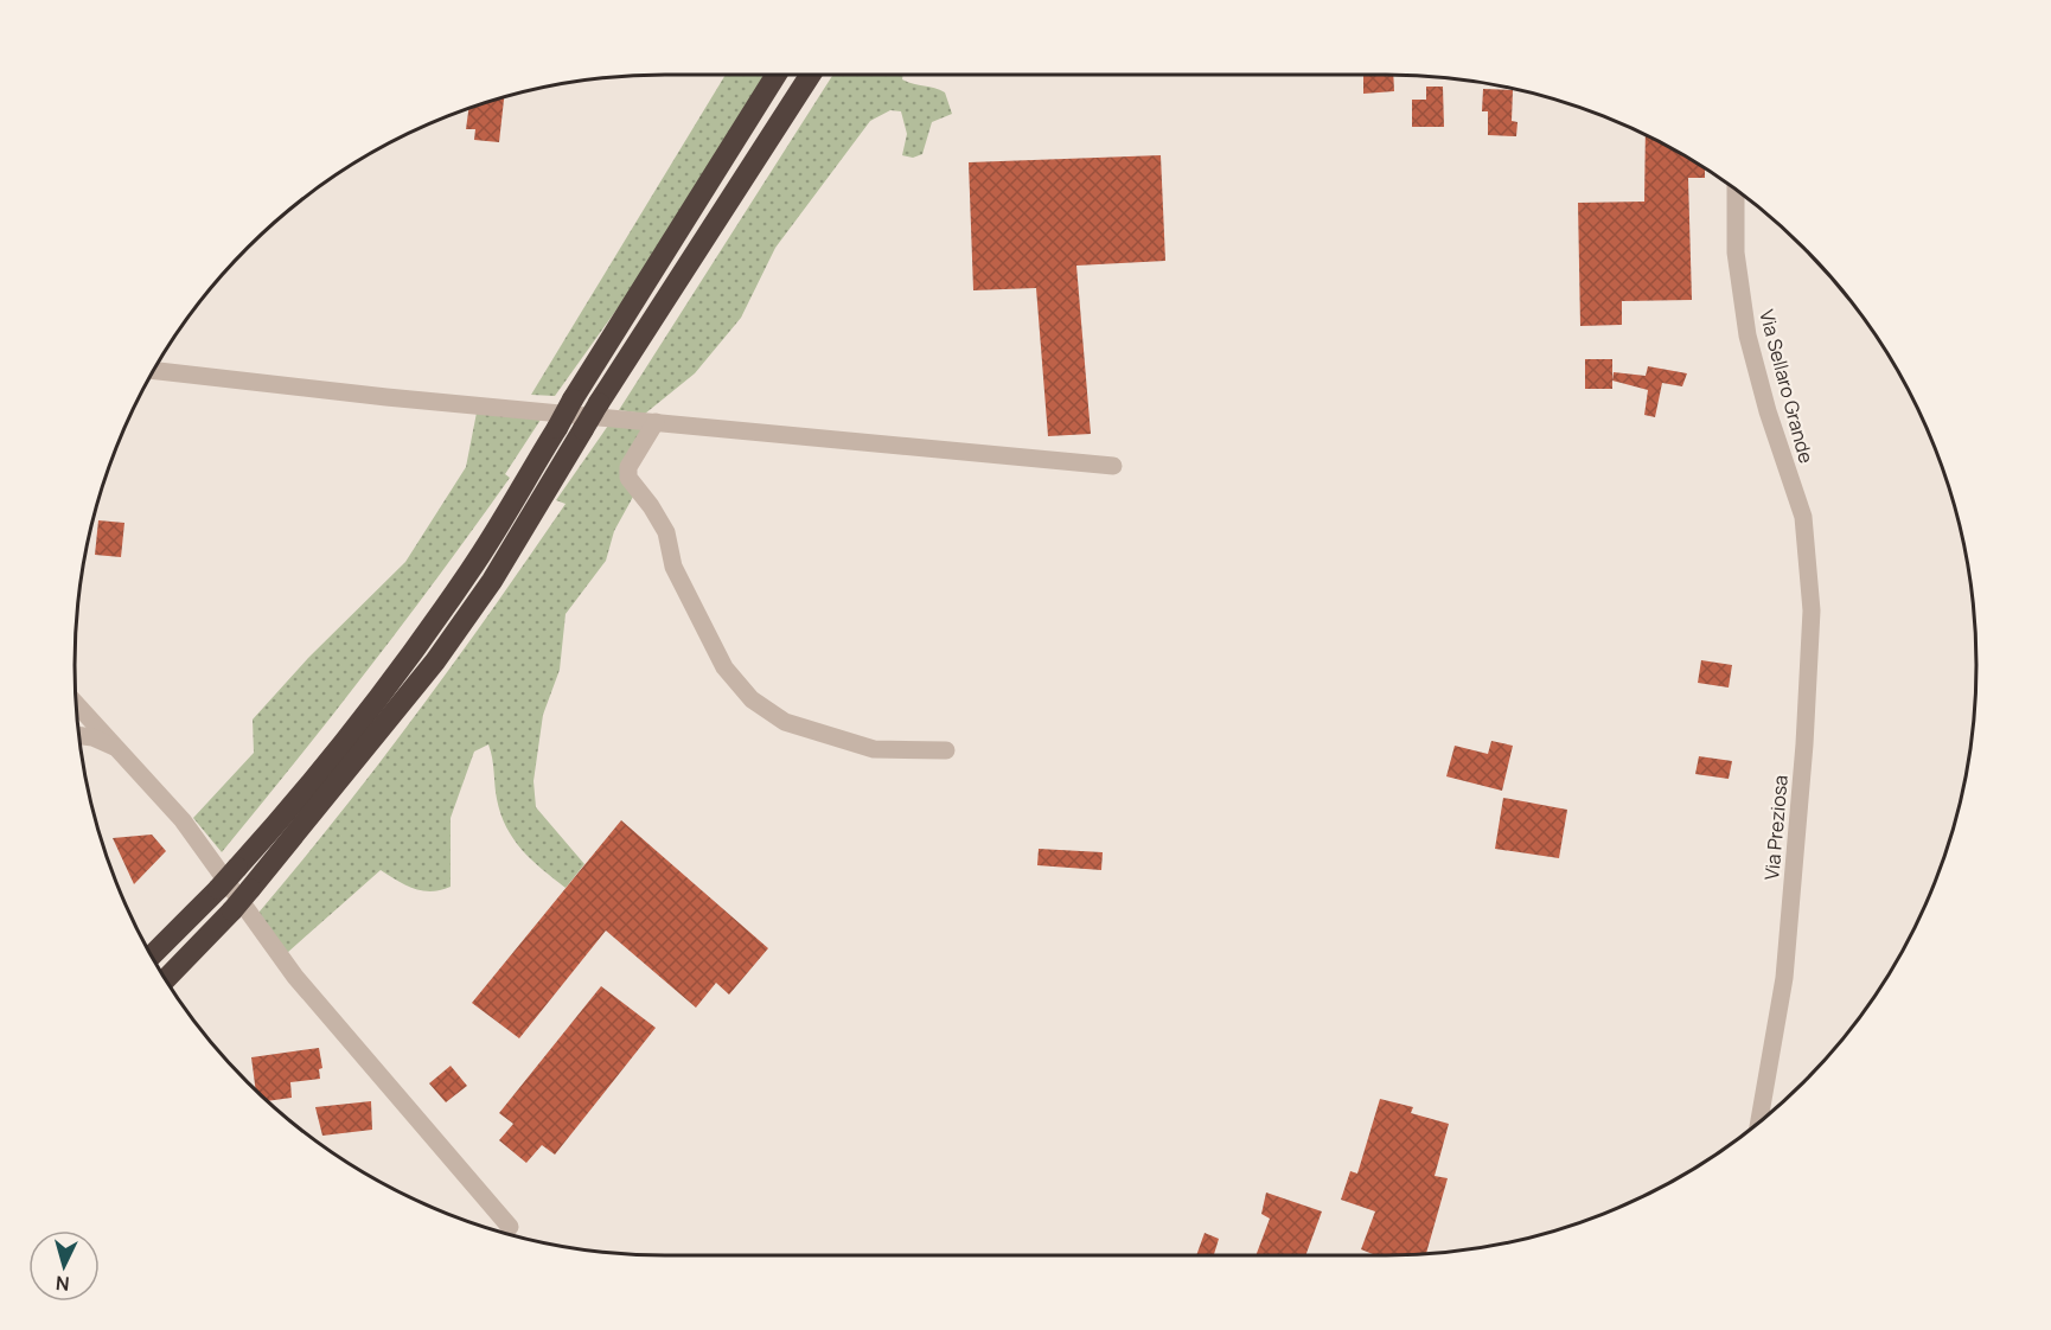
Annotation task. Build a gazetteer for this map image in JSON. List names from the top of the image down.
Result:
{
  "streets": {
    "street": ["Via Sellaro Grande", "Via Preziosa"]
  },
  "crossings": [
    ["Via Sellaro Grande", "Via Preziosa"]
  ],
  "north": "bottom"
}
